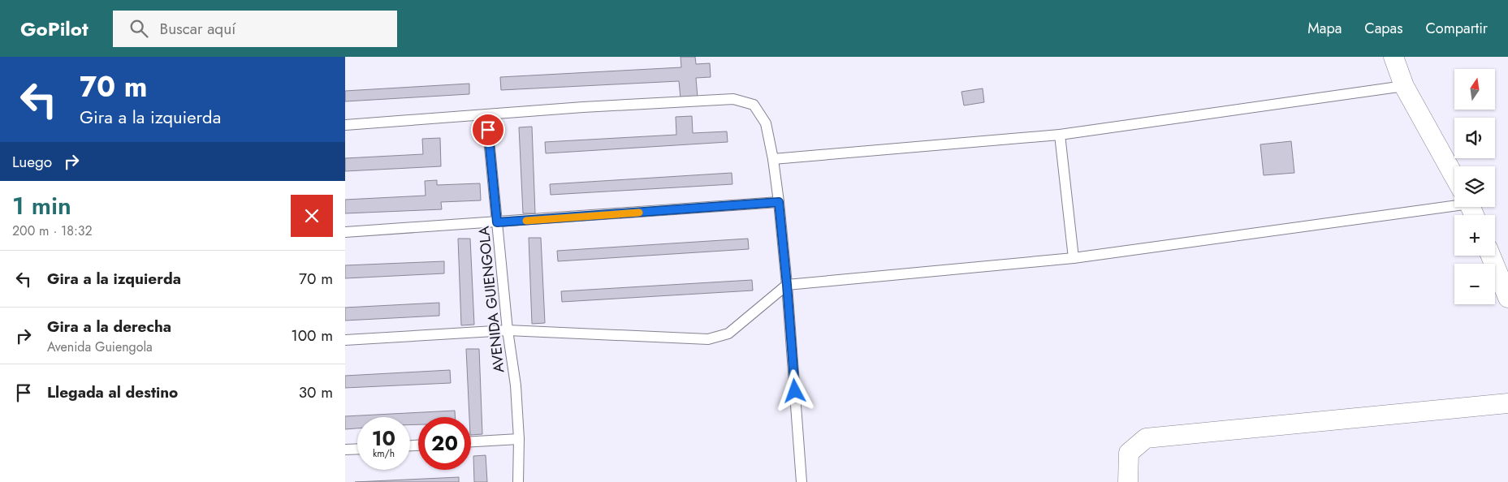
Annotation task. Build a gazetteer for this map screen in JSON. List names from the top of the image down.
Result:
{
  "streets": {
    "lane": ["AVENIDA GUIENGOLA"]
  },
  "north": "top",
  "page": {
    "header": "GoPilot",
    "search": "Buscar aquí",
    "nav": ["Mapa", "Capas", "Compartir"],
    "turn": ["70 m", "Gira a la izquierda"],
    "map_buttons": ["+", "−"],
    "then": "Luego",
    "heading": ["1 min", "200 m · 18:32"],
    "list": [
      {
        "name": "Gira a la izquierda",
        "value": "70 m"
      },
      {
        "name": "Gira a la derecha",
        "note": "Avenida Guiengola",
        "value": "100 m"
      },
      {
        "name": "Llegada al destino",
        "value": "30 m"
      }
    ],
    "speed": "10 km/h",
    "limit": "20"
  }
}
